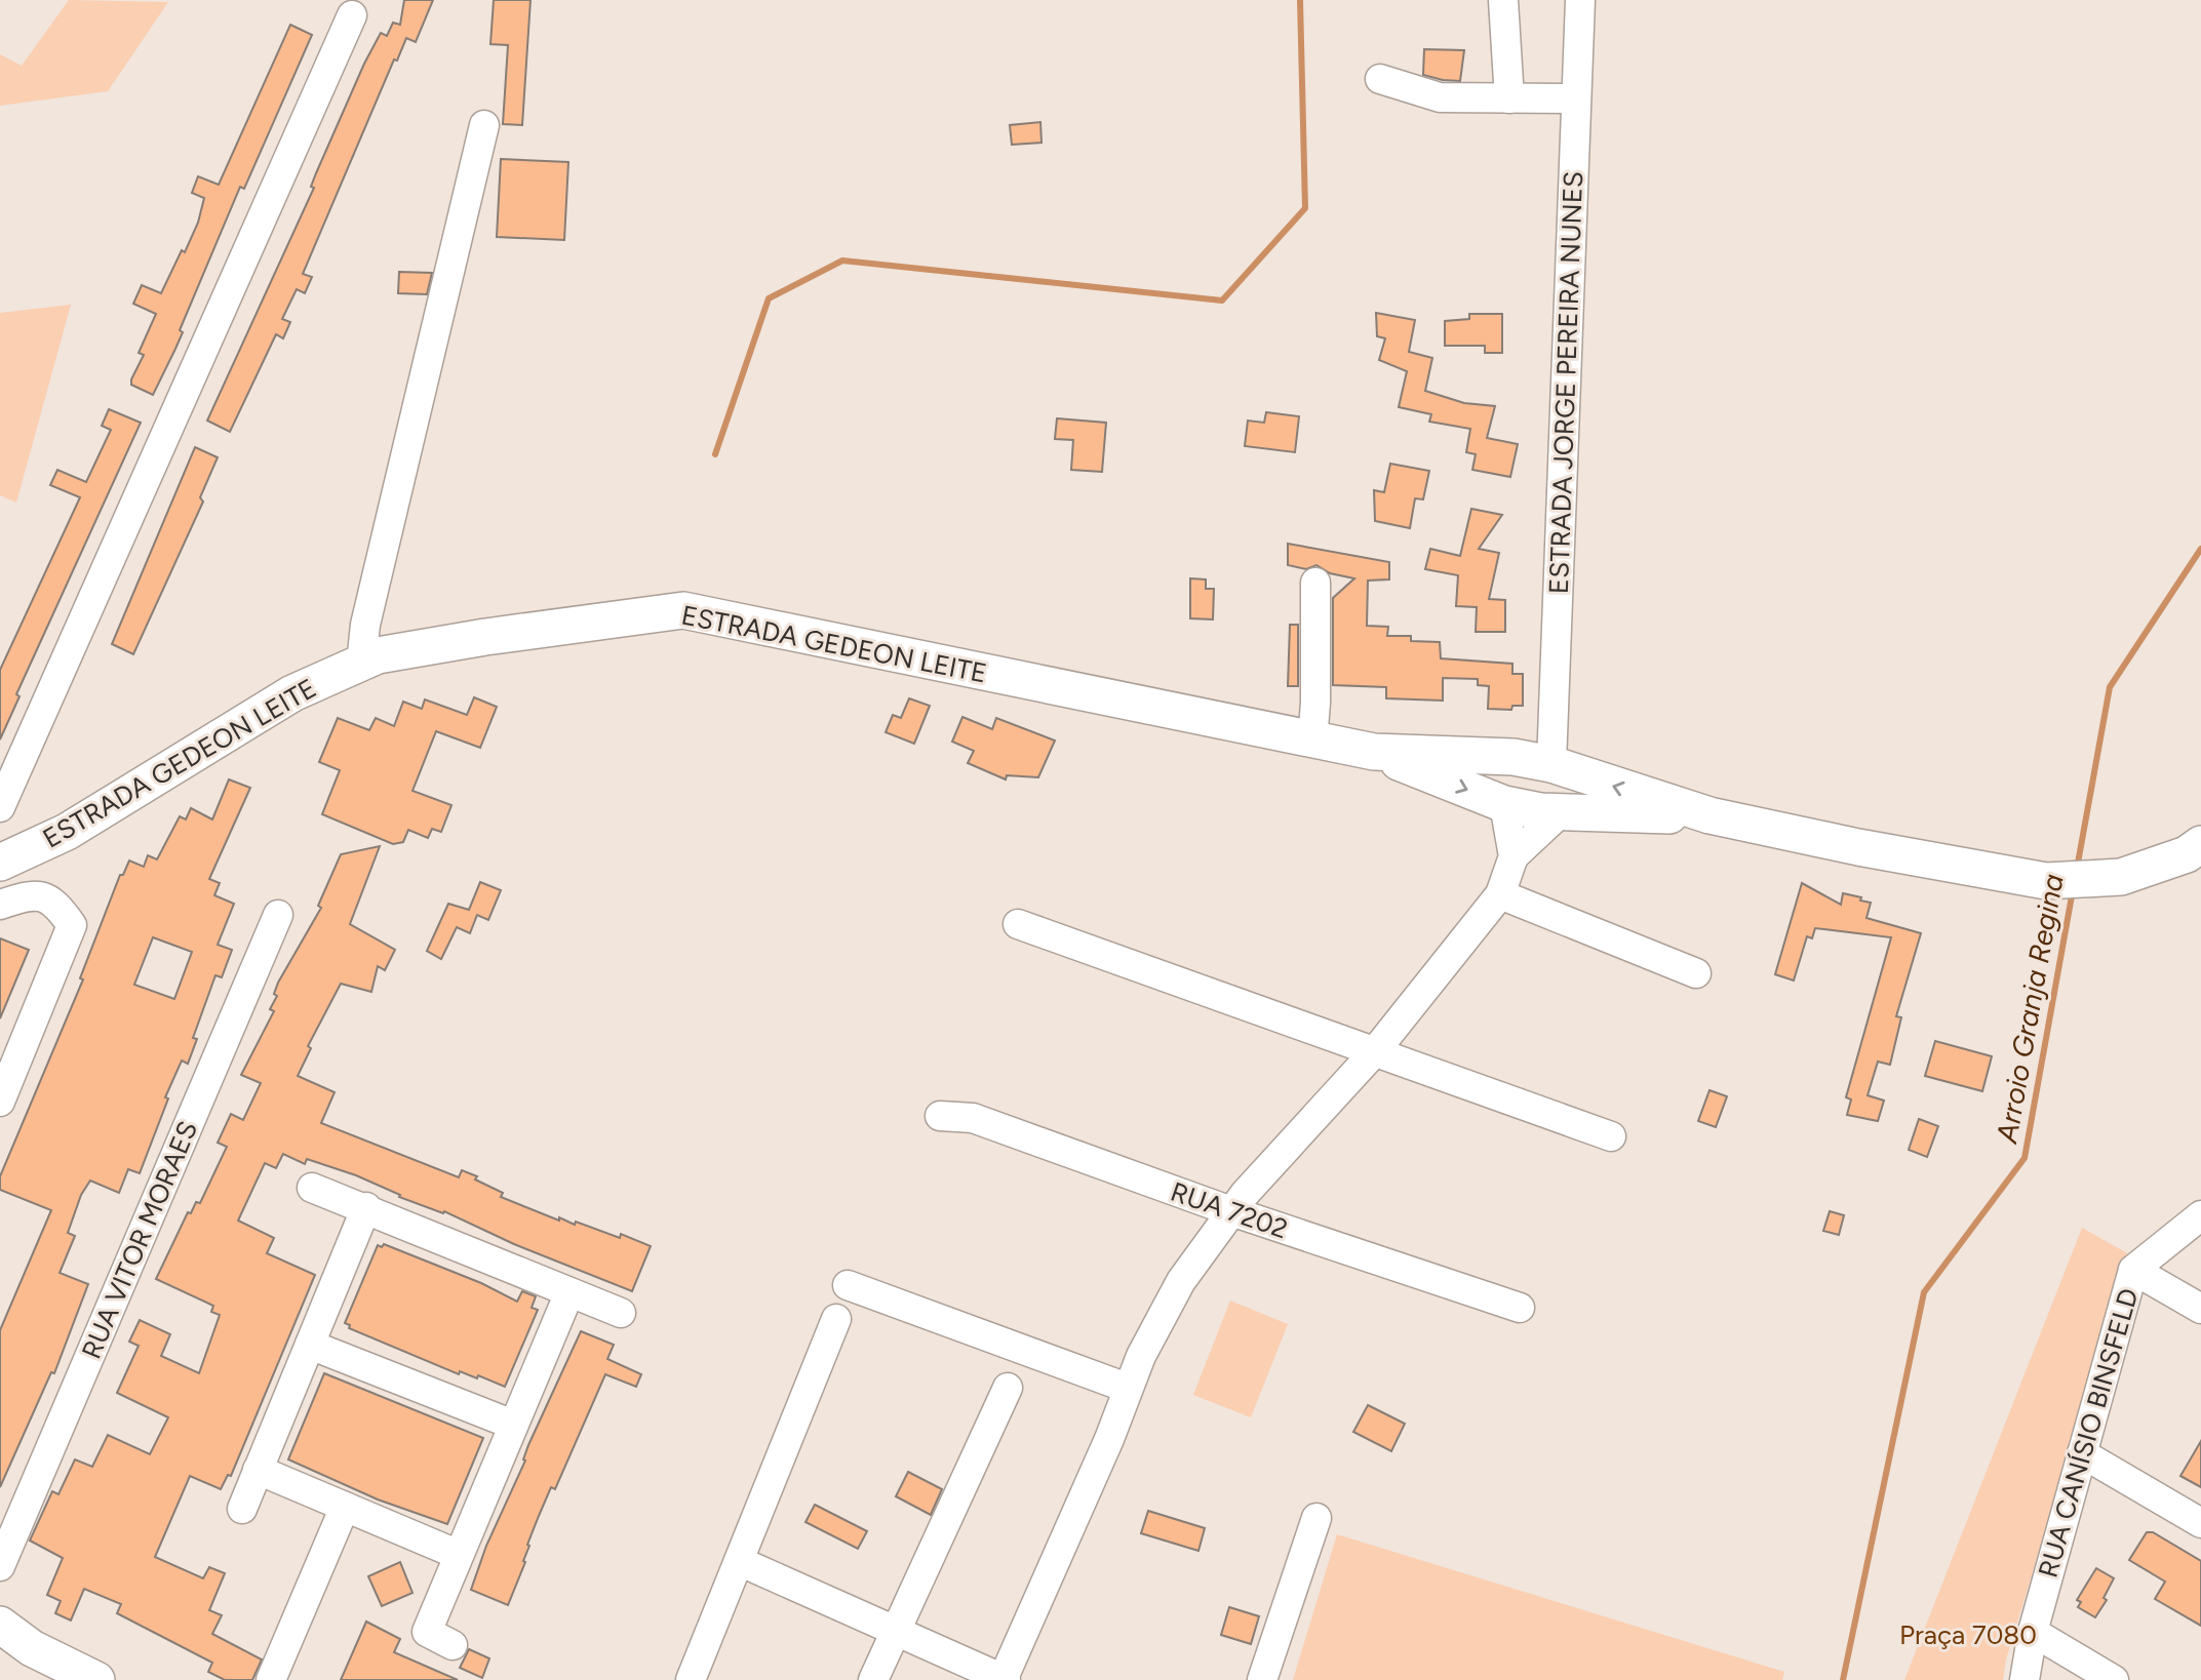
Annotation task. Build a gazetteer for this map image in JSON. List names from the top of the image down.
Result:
{
  "streets": {
    "main road": ["ESTRADA GEDEON LEITE"],
    "street": [
      "ESTRADA JORGE PEREIRA NUNES",
      "RUA 7202",
      "RUA VITOR MORAES",
      "RUA CANÍSIO BINSFELD"
    ]
  },
  "crossings": [
    ["ESTRADA JORGE PEREIRA NUNES", "ESTRADA GEDEON LEITE"]
  ],
  "water": ["Arroio Granja Regina"],
  "parks": ["Praça 7080"]
}
